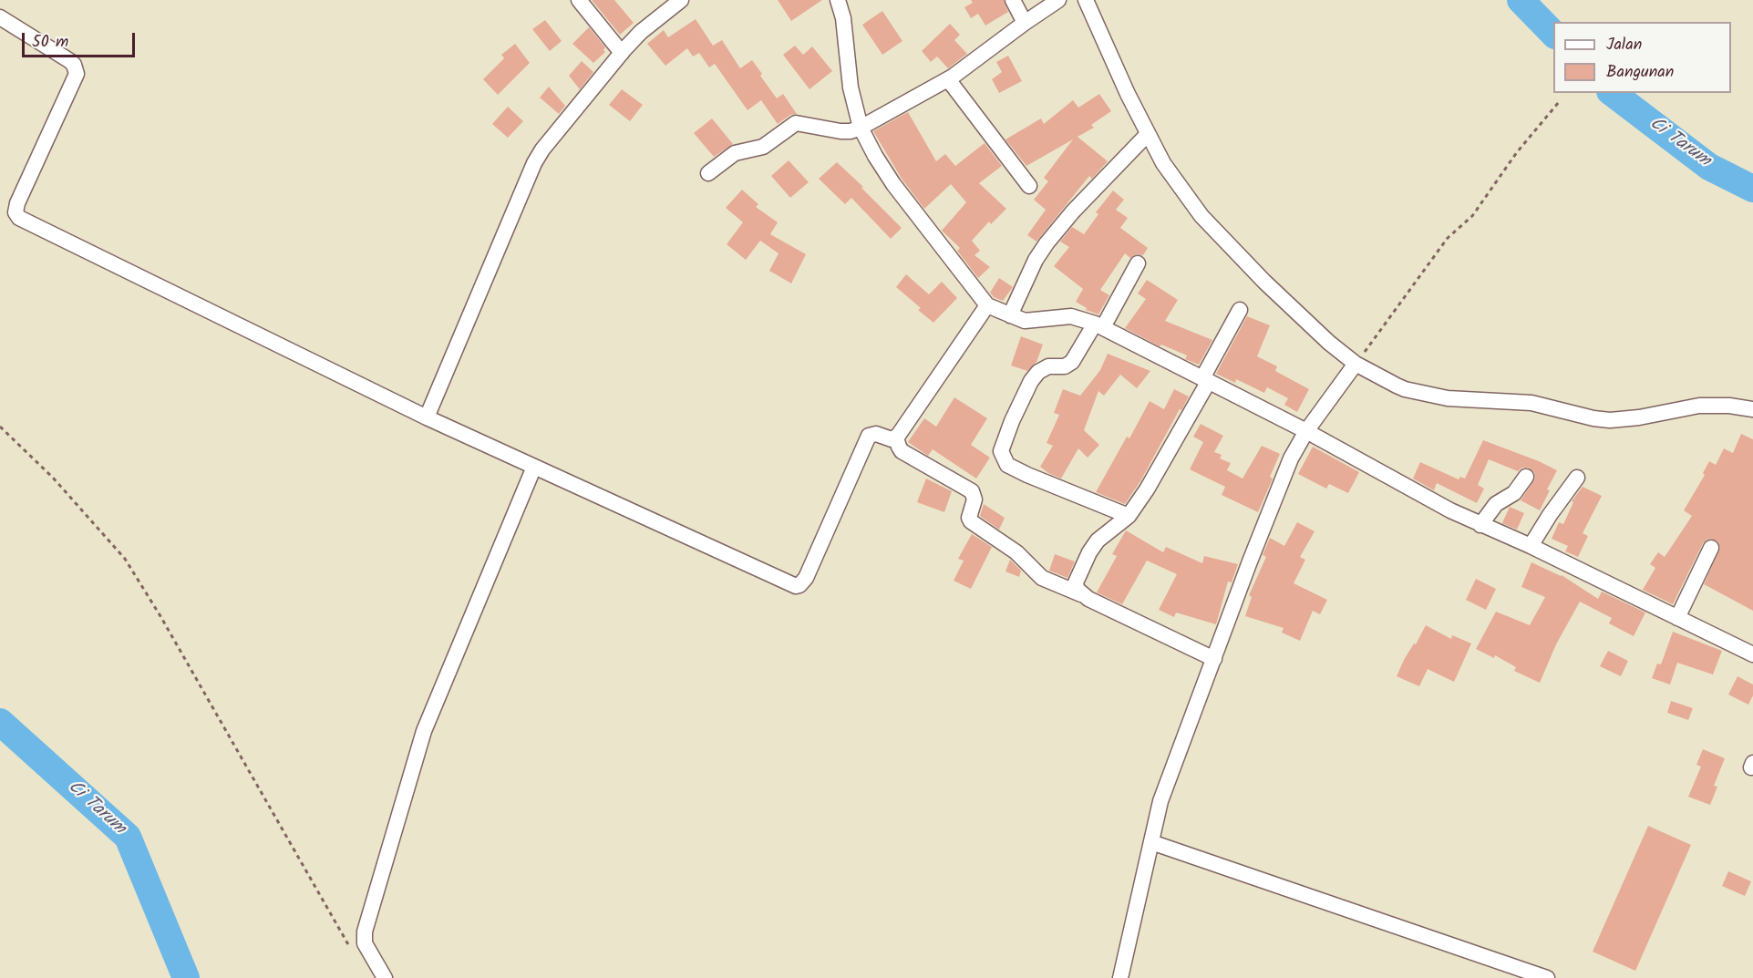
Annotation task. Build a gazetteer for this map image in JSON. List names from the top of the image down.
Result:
{
  "water": ["Ci Tarum"],
  "legend": ["Jalan", "Bangunan"],
  "scale_bar": "50 m"
}
